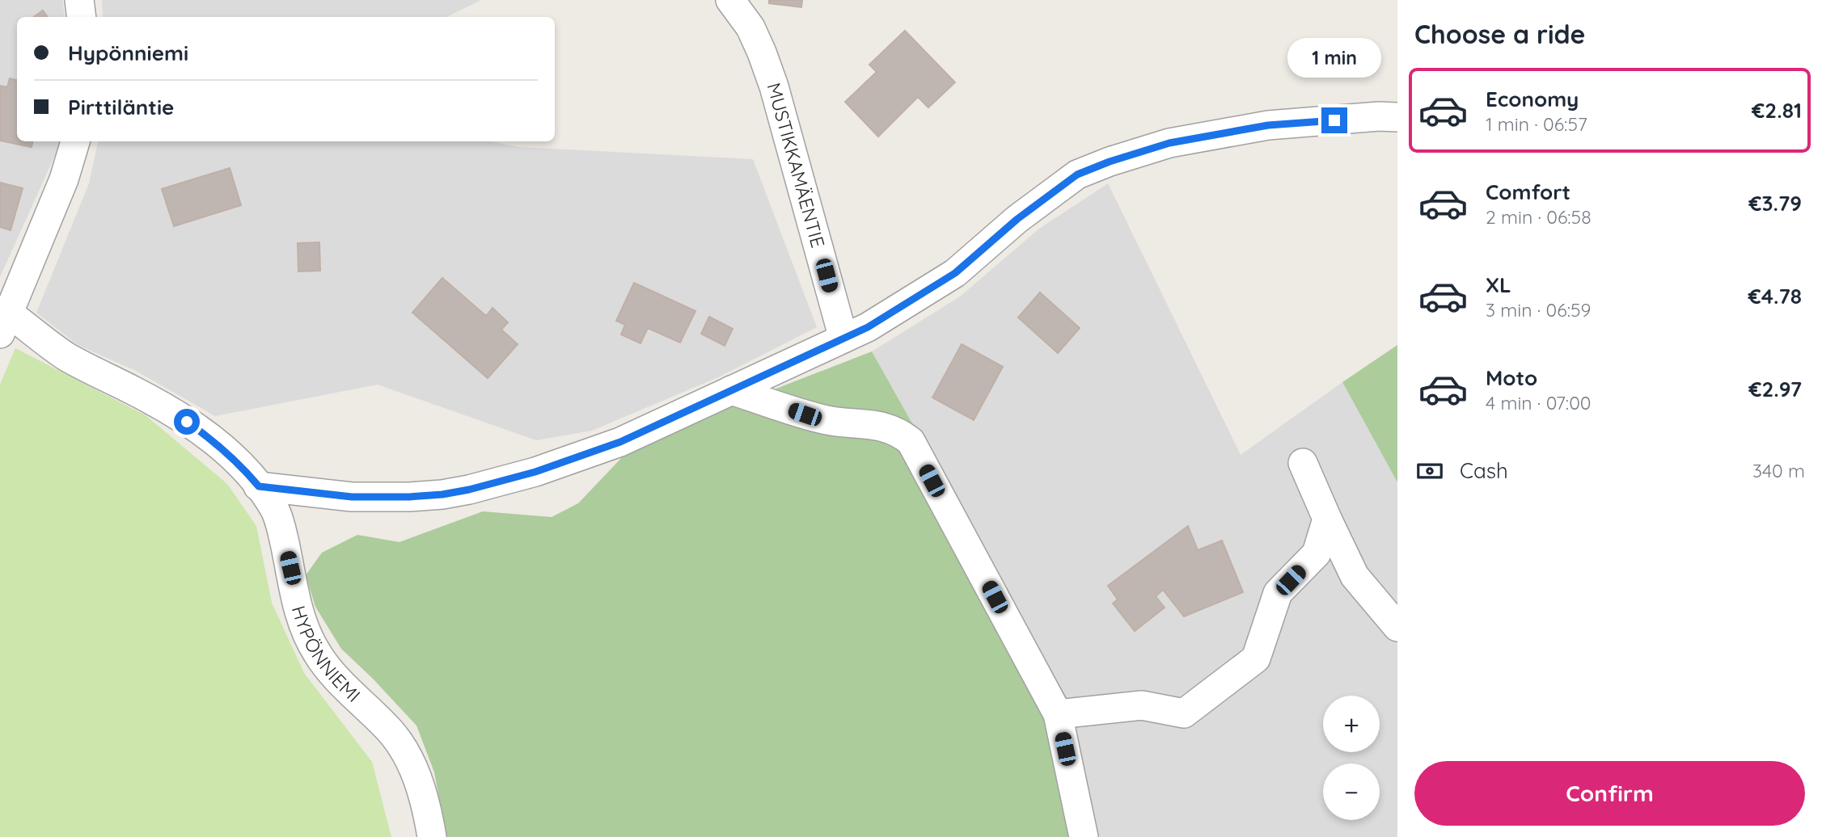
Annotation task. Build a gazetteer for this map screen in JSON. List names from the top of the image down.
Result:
{
  "streets": {
    "street": ["MUSTIKKAMÄENTIE", "HYPÖNNIEMI"]
  },
  "page": {
    "heading": "Choose a ride",
    "banner": ["Hypönniemi", "Pirttiläntie"],
    "bubble": "1 min",
    "list": [
      {
        "name": "Economy",
        "note": "1 min · 06:57",
        "value": "€2.81"
      },
      {
        "name": "Comfort",
        "note": "2 min · 06:58",
        "value": "€3.79"
      },
      {
        "name": "XL",
        "note": "3 min · 06:59",
        "value": "€4.78"
      },
      {
        "name": "Moto",
        "note": "4 min · 07:00",
        "value": "€2.97"
      }
    ],
    "pay": ["Cash", "340 m"],
    "map_buttons": ["+", "−"],
    "buttons": "Confirm"
  }
}
